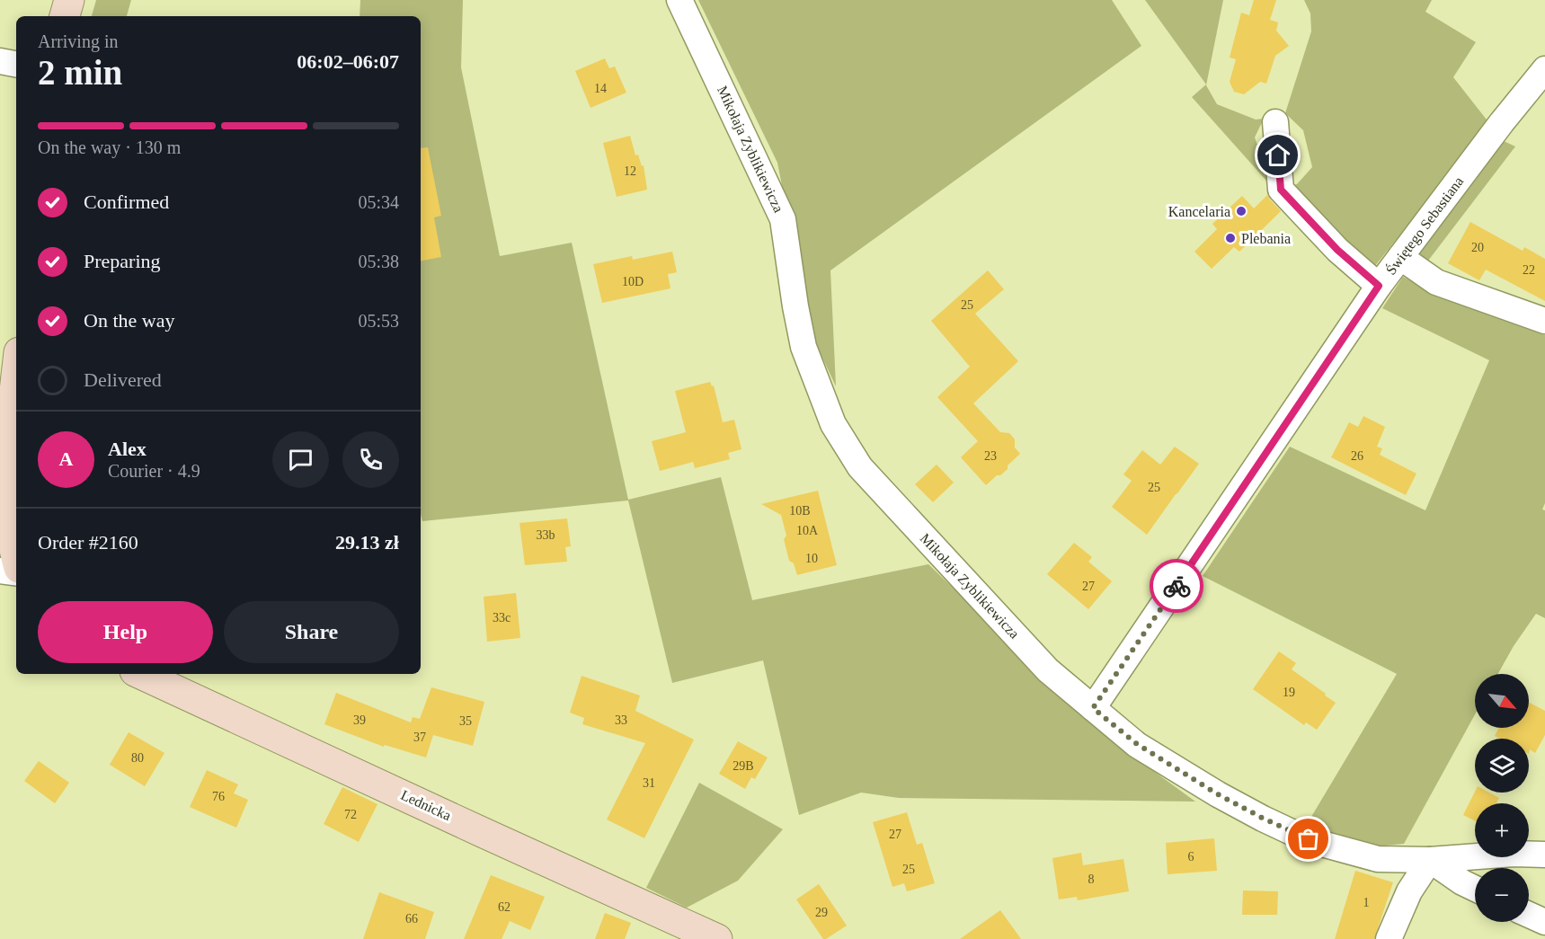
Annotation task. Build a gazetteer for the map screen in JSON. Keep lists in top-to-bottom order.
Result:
{
  "streets": {
    "main road": ["Lednicka"],
    "street": ["Mikołaja Zyblikiewicza", "Świętego Sebastiana"]
  },
  "crossings": [
    ["Mikołaja Zyblikiewicza", "Świętego Sebastiana"]
  ],
  "places": ["Kancelaria", "Plebania"],
  "house_numbers": [
    "14",
    "12",
    "20",
    "22",
    "10D",
    "25",
    "23",
    "26",
    "25",
    "10B",
    "10A",
    "33b",
    "10",
    "27",
    "33c",
    "19",
    "39",
    "33",
    "35",
    "37",
    "80",
    "29B",
    "31",
    "76",
    "72",
    "27",
    "6",
    "25",
    "8",
    "1",
    "62",
    "29",
    "66"
  ],
  "north": "bottom right",
  "page": {
    "heading": ["2 min", "Arriving in", "06:02–06:07"],
    "panel": [
      "Alex",
      "Courier · 4.9",
      "Order #2160",
      "29.13 zł"
    ],
    "bar": "On the way · 130 m",
    "list": [
      ["Confirmed", "05:34"],
      ["Preparing", "05:38"],
      ["On the way", "05:53"],
      "Delivered"
    ],
    "round": "A",
    "buttons": ["Help", "Share"],
    "map_buttons": ["+", "−"]
  }
}
